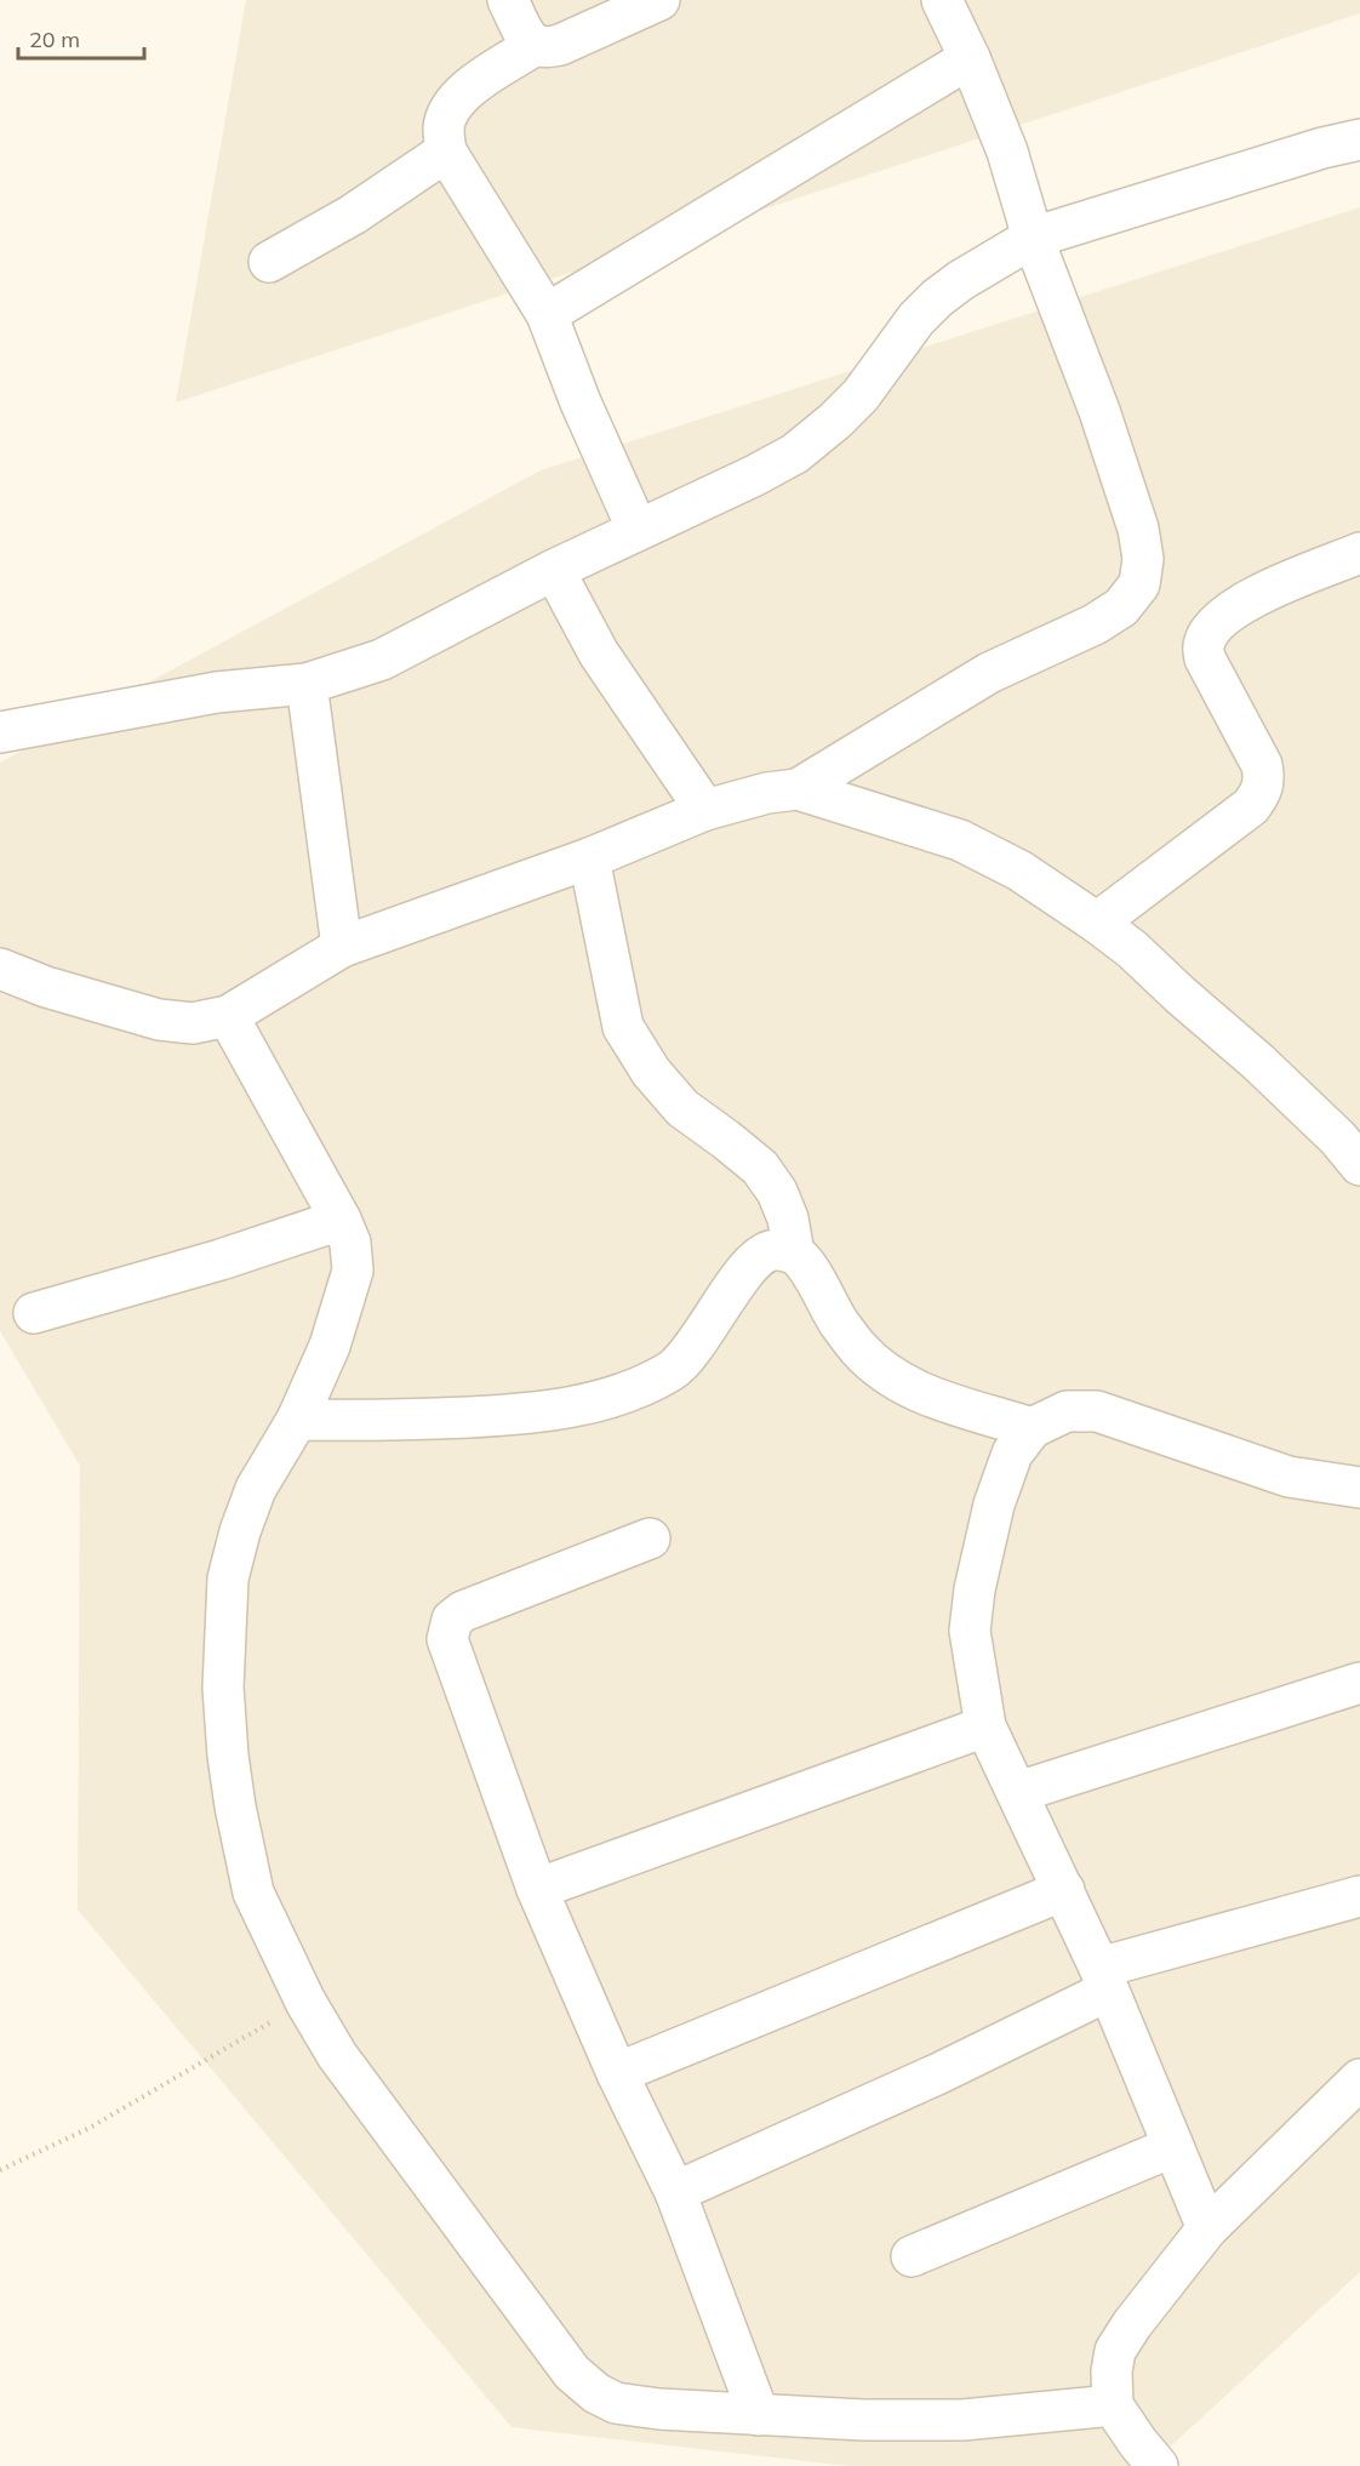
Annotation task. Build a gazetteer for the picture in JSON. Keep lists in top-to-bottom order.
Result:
{
  "scale_bar": "20 m"
}
